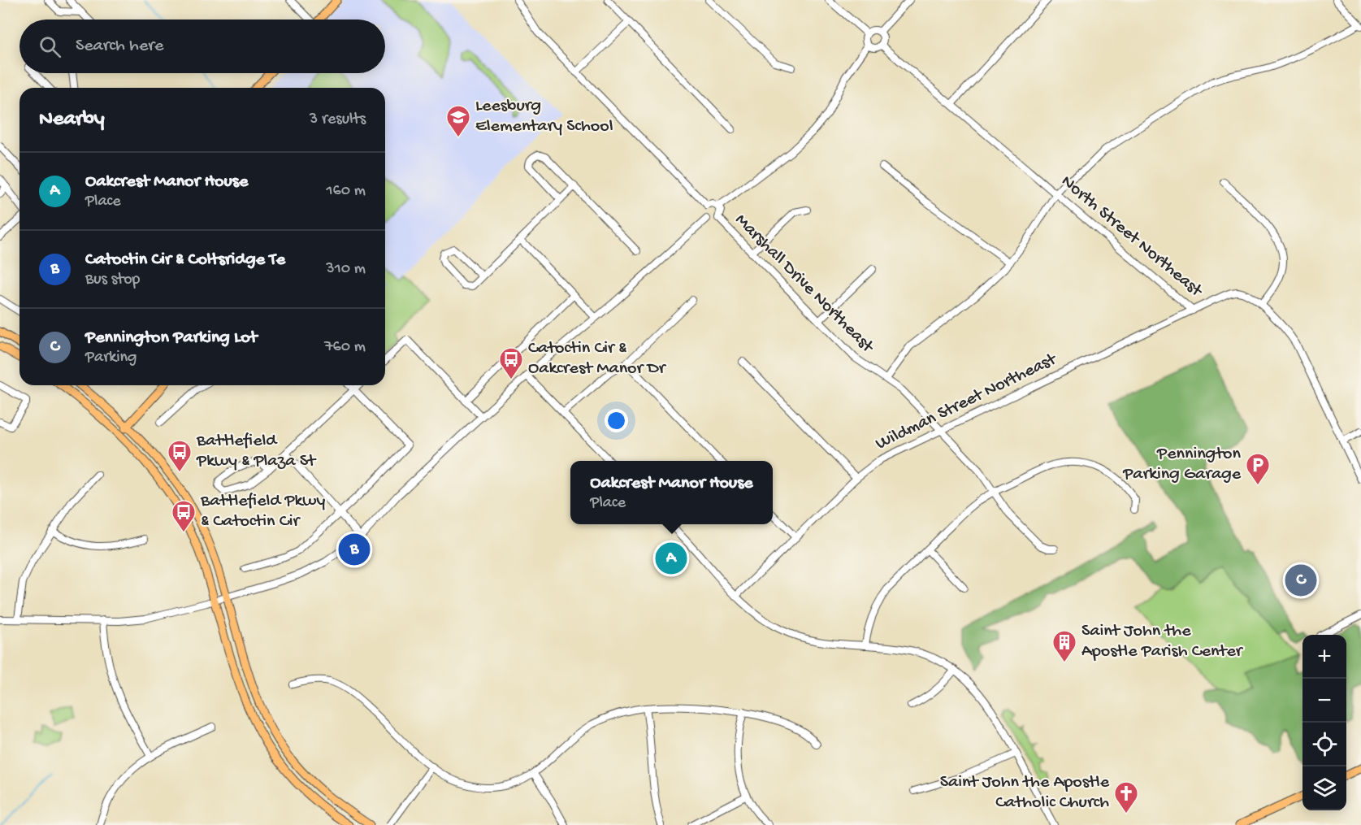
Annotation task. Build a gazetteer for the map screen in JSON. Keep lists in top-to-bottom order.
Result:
{
  "streets": {
    "street": ["North Street Northeast", "Marshall Drive Northeast", "Wildman Street Northeast"]
  },
  "crossings": [
    ["North Street Northeast", "Wildman Street Northeast"],
    ["Marshall Drive Northeast", "Wildman Street Northeast"]
  ],
  "places": {
    "school or university": ["Leesburg Elementary School"],
    "bus stop": ["Catoctin Cir & Oakcrest Manor Dr", "Battlefield Pkwy & Plaza St", "Battlefield Pkwy & Catoctin Cir"],
    "parking": ["Pennington Parking Garage"],
    "building": ["Saint John the Apostle Parish Center"],
    "church": ["Saint John the Apostle Catholic Church"]
  },
  "page": {
    "search": "Search here",
    "heading": ["Nearby", "3 results"],
    "list": [
      {
        "mark": "A",
        "name": "Oakcrest Manor House",
        "note": "Place",
        "value": "160 m"
      },
      {
        "mark": "B",
        "name": "Catoctin Cir & Coltsridge Te",
        "note": "Bus stop",
        "value": "310 m"
      },
      {
        "mark": "C",
        "name": "Pennington Parking Lot",
        "note": "Parking",
        "value": "760 m"
      }
    ],
    "popup": ["Oakcrest Manor House", "Place"],
    "pins": ["B", "A", "C"],
    "map_buttons": ["+", "−"]
  }
}
